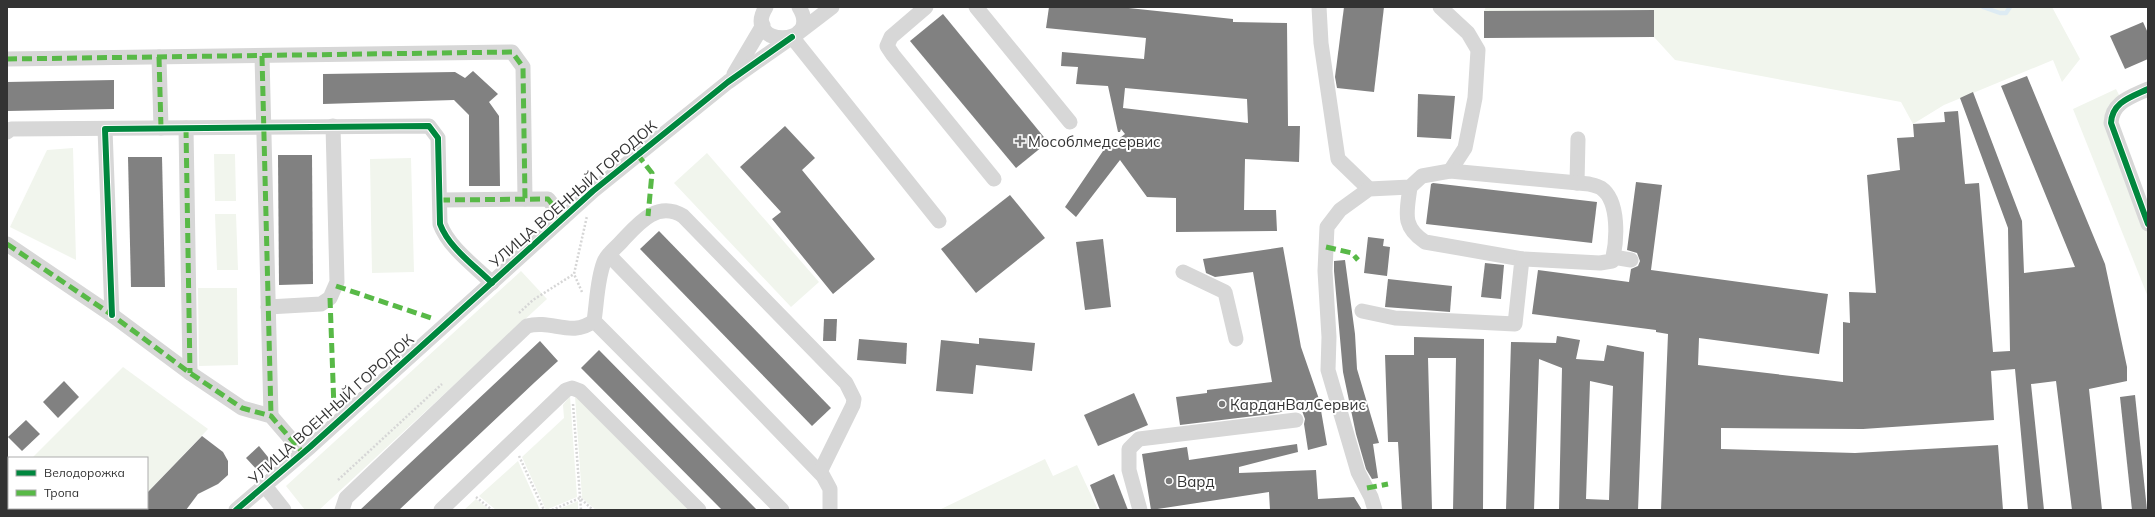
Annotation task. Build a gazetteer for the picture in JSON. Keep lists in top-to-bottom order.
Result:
{
  "streets": {
    "street": ["УЛИЦА ВОЕННЫЙ ГОРОДОК"]
  },
  "places": {
    "health": ["Мособлмедсервис"],
    "other": ["КарданВалСервис", "Вард"]
  },
  "legend": ["Велодорожка", "Тропа"]
}
